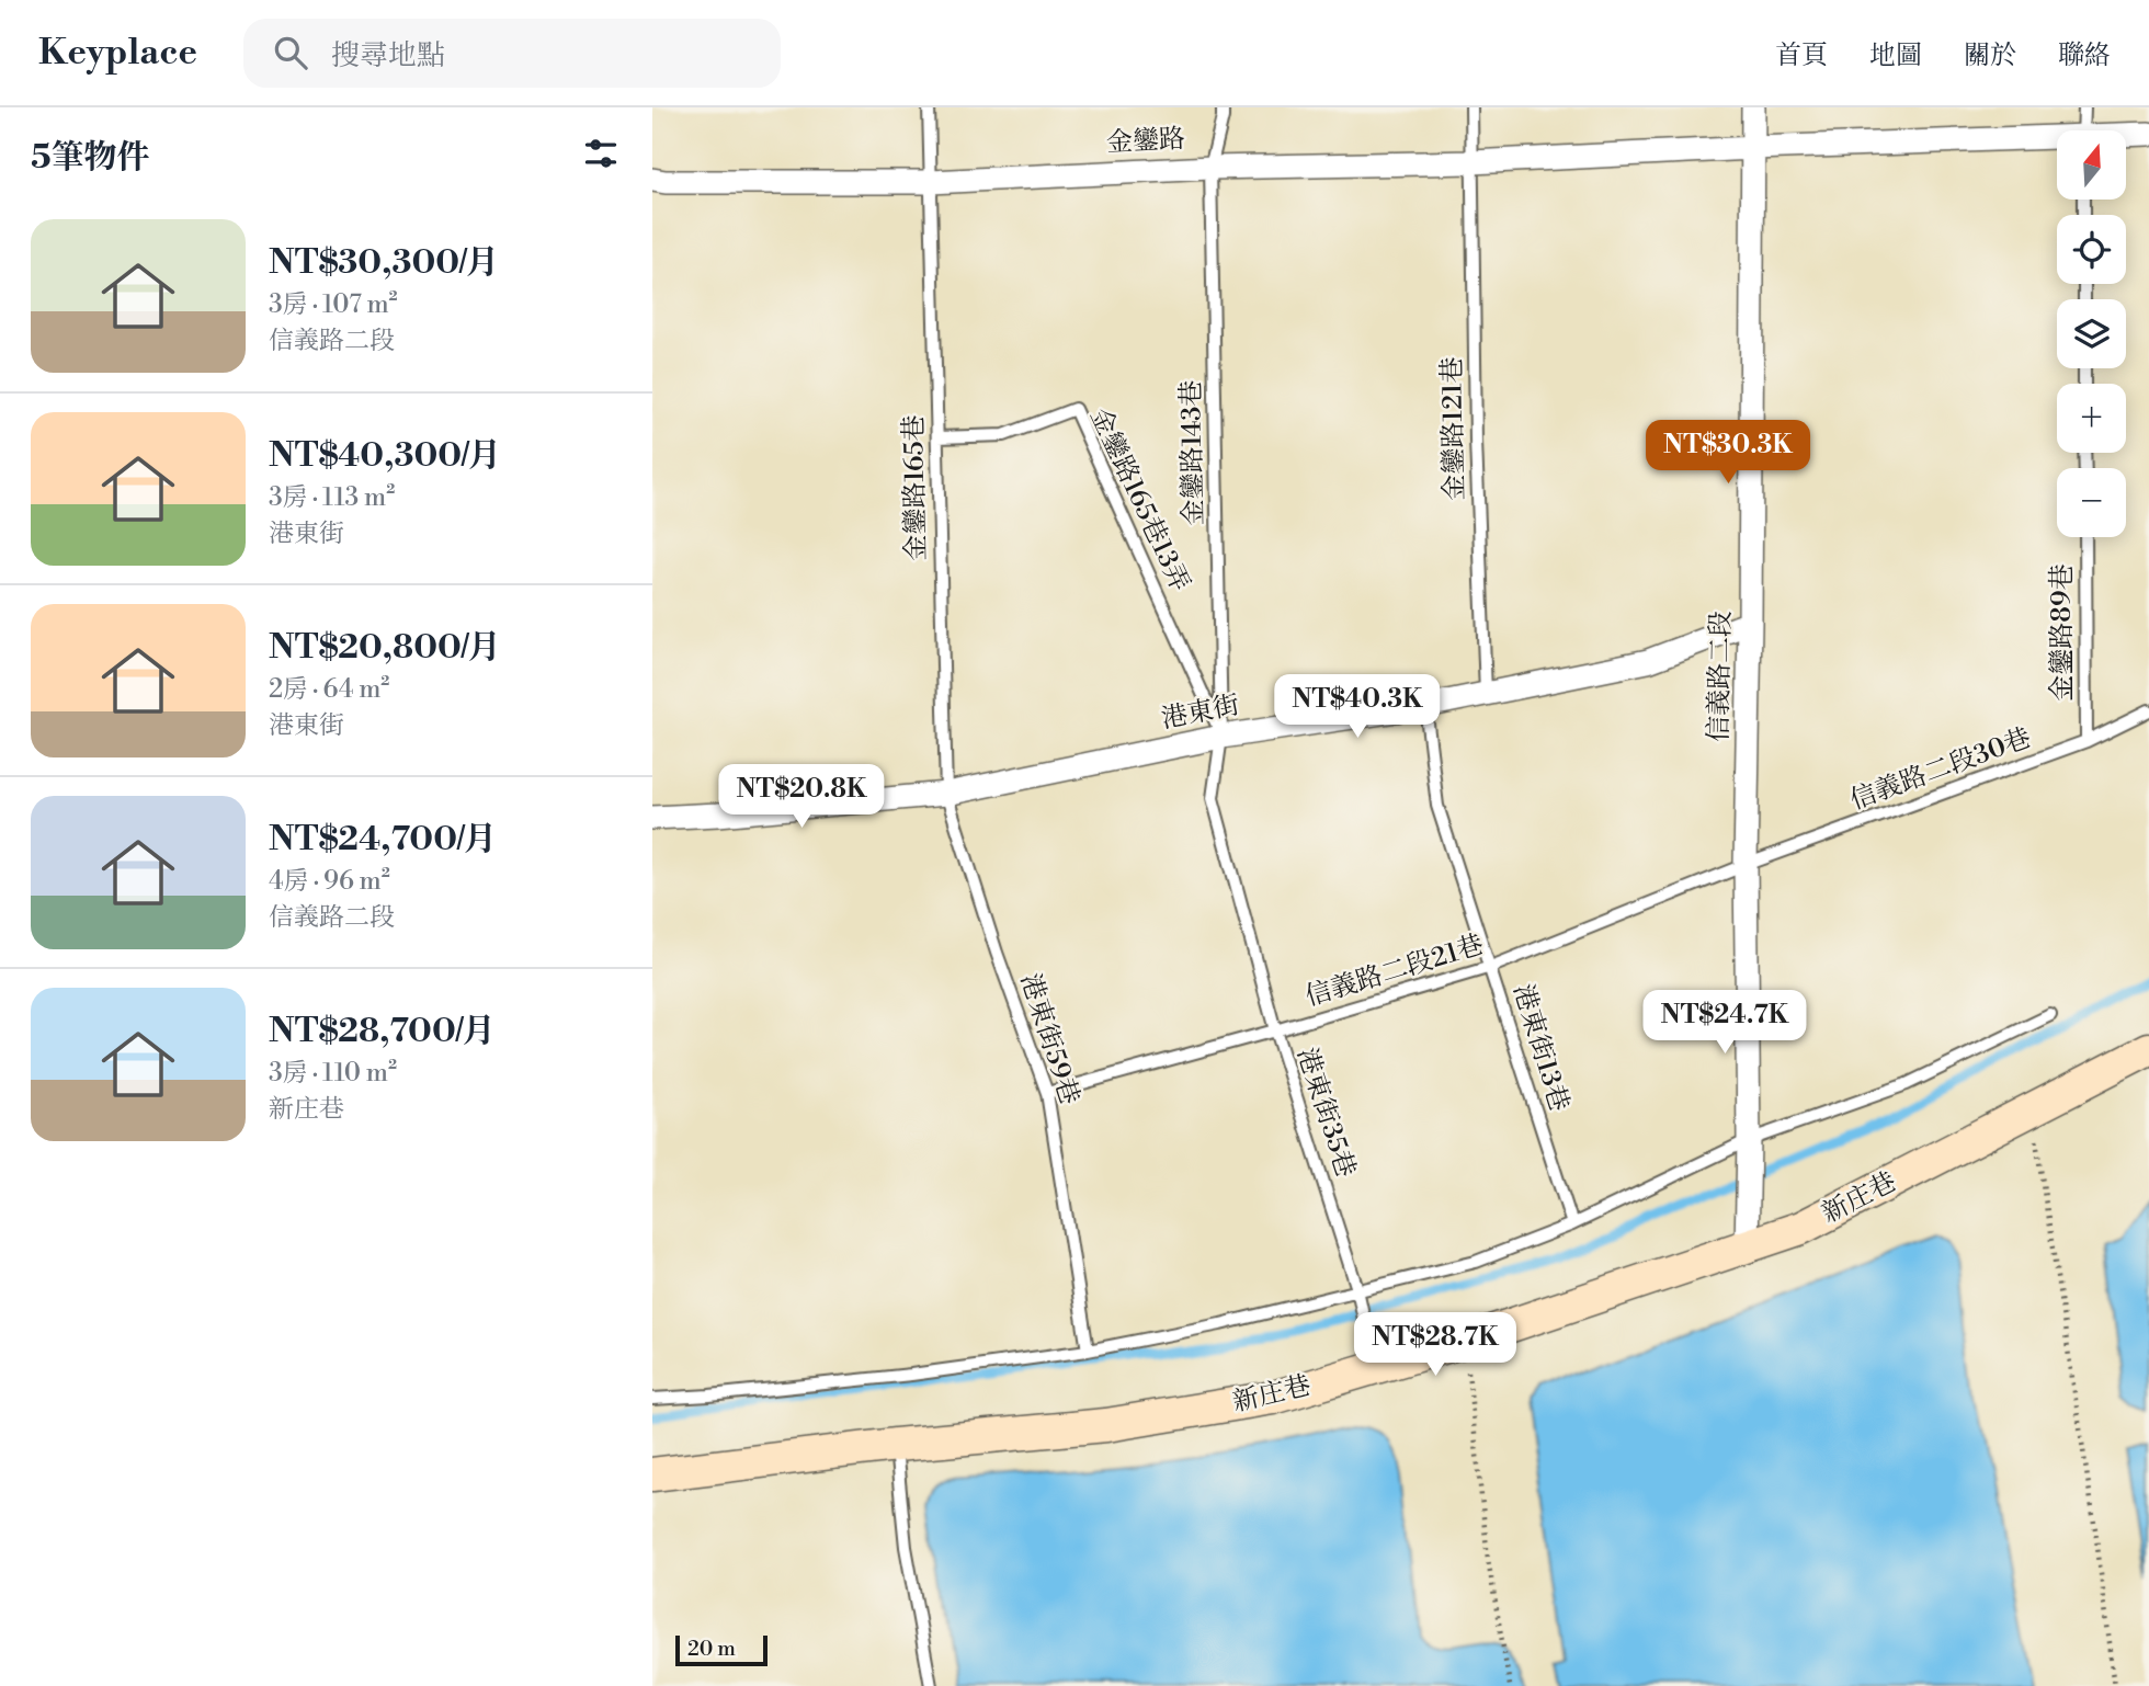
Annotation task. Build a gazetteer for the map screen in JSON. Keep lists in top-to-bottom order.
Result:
{
  "streets": {
    "street": [
      "金鑾路",
      "信義路二段",
      "港東街",
      "新庄巷"
    ],
    "lane": [
      "金鑾路121巷",
      "金鑾路143巷",
      "金鑾路165巷",
      "金鑾路165巷13弄",
      "金鑾路89巷",
      "信義路二段30巷",
      "信義路二段21巷",
      "港東街59巷",
      "港東街13巷",
      "港東街35巷"
    ]
  },
  "crossings": [
    ["金鑾路", "金鑾路121巷"],
    ["金鑾路", "金鑾路143巷"],
    ["金鑾路", "金鑾路165巷"],
    ["金鑾路", "信義路二段"],
    ["金鑾路121巷", "港東街"],
    ["金鑾路143巷", "金鑾路165巷13弄"],
    ["金鑾路143巷", "港東街"],
    ["金鑾路143巷", "港東街35巷"],
    ["金鑾路165巷", "金鑾路165巷13弄"],
    ["金鑾路165巷", "港東街"],
    ["金鑾路165巷", "港東街59巷"],
    ["金鑾路165巷13弄", "港東街"],
    ["金鑾路165巷13弄", "港東街35巷"],
    ["金鑾路89巷", "信義路二段30巷"],
    ["信義路二段", "港東街"],
    ["信義路二段", "信義路二段30巷"],
    ["信義路二段", "信義路二段21巷"],
    ["信義路二段", "新庄巷"],
    ["港東街", "港東街59巷"],
    ["港東街", "港東街13巷"],
    ["港東街", "港東街35巷"],
    ["信義路二段30巷", "信義路二段21巷"],
    ["信義路二段21巷", "港東街59巷"],
    ["信義路二段21巷", "港東街13巷"],
    ["信義路二段21巷", "港東街35巷"],
    ["港東街35巷", "新庄巷"]
  ],
  "scale_bar": "20 m",
  "north": "top",
  "page": {
    "header": "Keyplace",
    "search": "搜尋地點",
    "nav": [
      "首頁",
      "地圖",
      "關於",
      "聯絡"
    ],
    "heading": "5筆物件",
    "map_buttons": ["+", "−"],
    "list": [
      {
        "name": "NT$30,300/月",
        "note": "3房 · 107 m² · 信義路二段"
      },
      {
        "name": "NT$40,300/月",
        "note": "3房 · 113 m² · 港東街"
      },
      {
        "name": "NT$20,800/月",
        "note": "2房 · 64 m² · 港東街"
      },
      {
        "name": "NT$24,700/月",
        "note": "4房 · 96 m² · 信義路二段"
      },
      {
        "name": "NT$28,700/月",
        "note": "3房 · 110 m² · 新庄巷"
      }
    ],
    "price": [
      "NT$30.3K",
      "NT$40.3K",
      "NT$20.8K",
      "NT$24.7K",
      "NT$28.7K"
    ],
    "scale": "20 m"
  }
}
